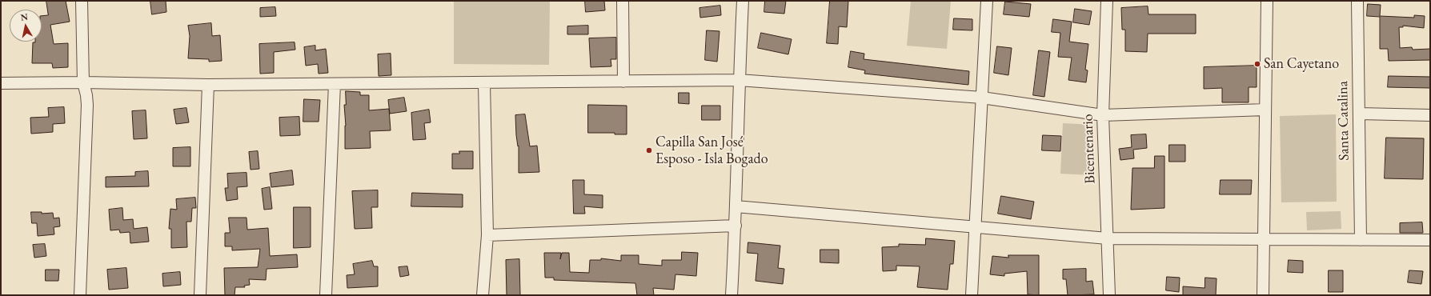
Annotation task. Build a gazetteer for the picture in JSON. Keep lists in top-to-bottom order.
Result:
{
  "streets": {
    "street": ["Santa Catalina", "Bicentenario"]
  },
  "places": ["San Cayetano", "Capilla San José Esposo - Isla Bogado"],
  "north": "top"
}
